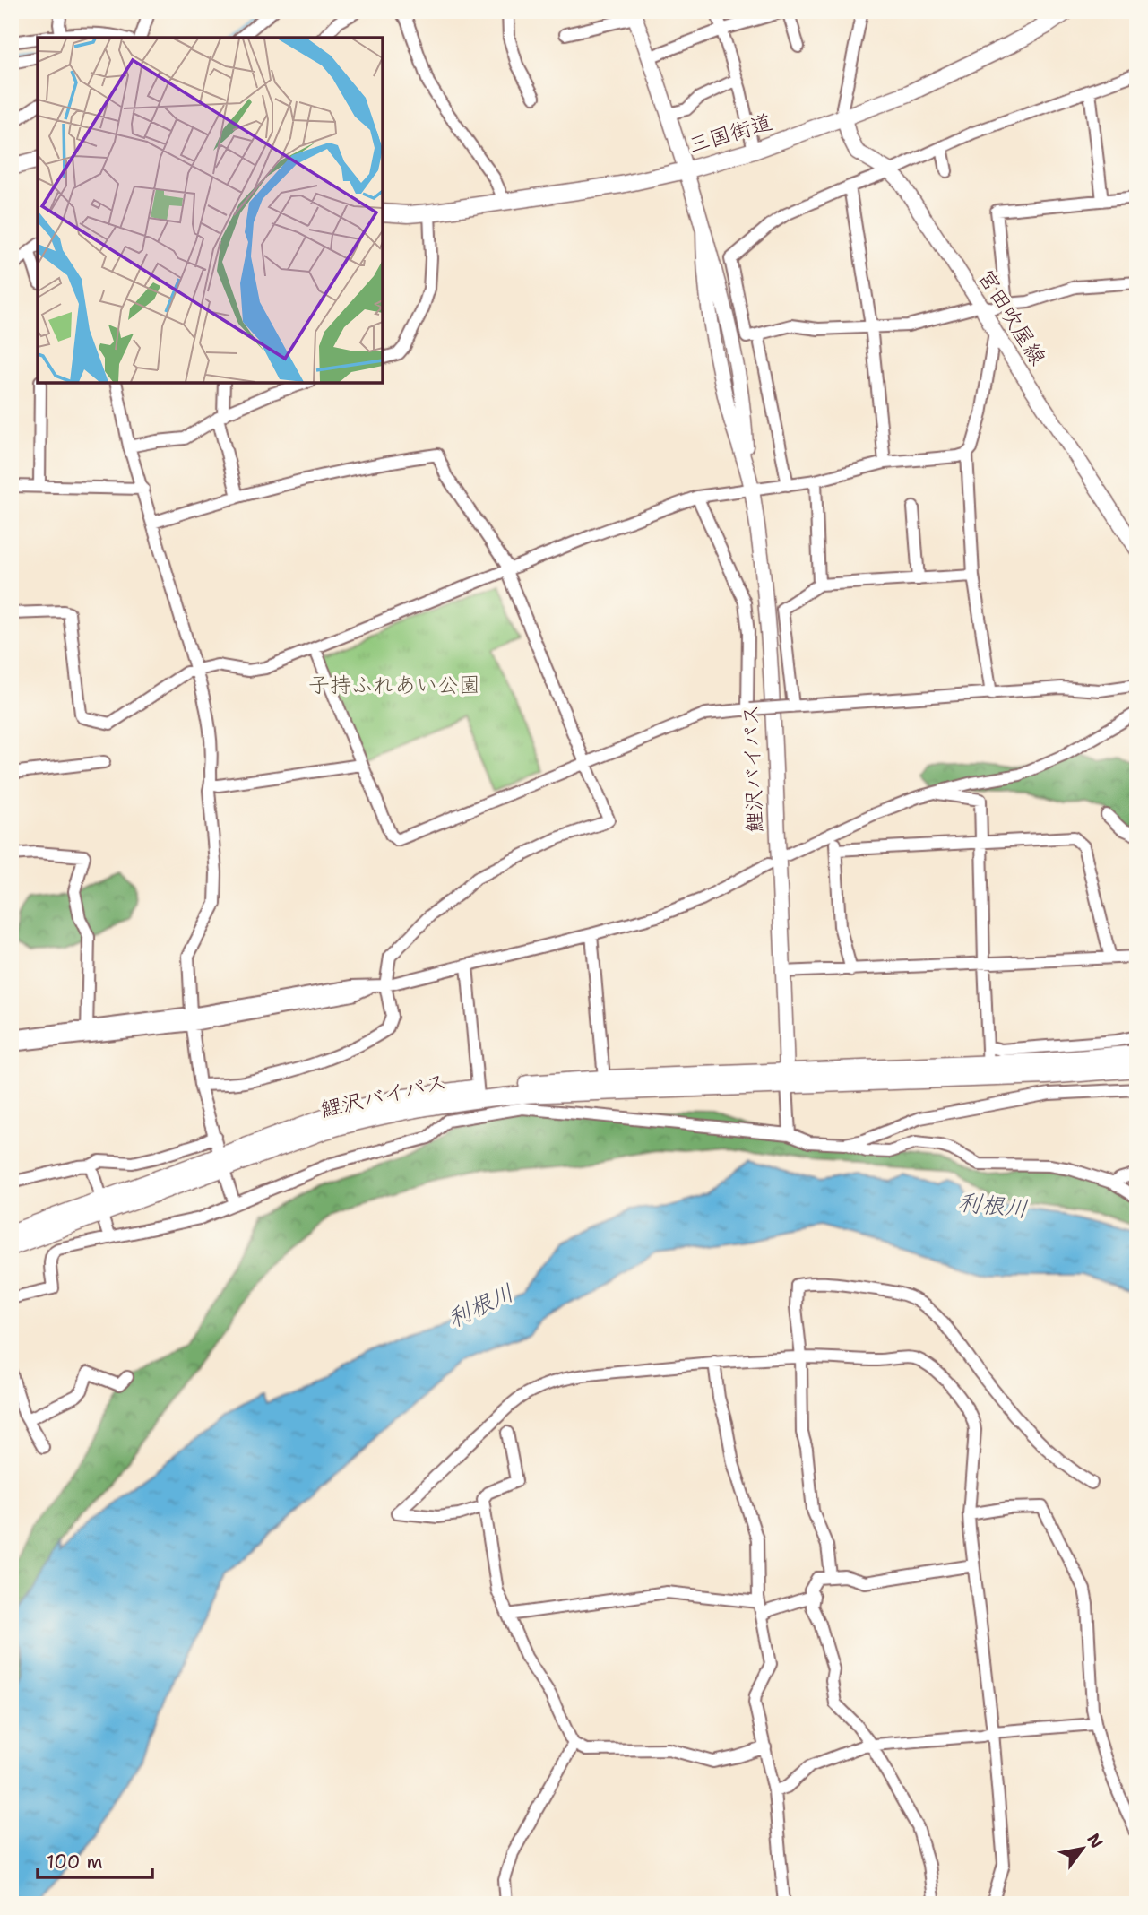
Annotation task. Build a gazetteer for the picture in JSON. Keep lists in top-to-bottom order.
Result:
{
  "streets": {
    "highway": ["三国街道", "鯉沢バイパス"],
    "main road": ["宮田吹屋線"]
  },
  "crossings": [
    ["三国街道", "宮田吹屋線"],
    ["三国街道", "鯉沢バイパス"]
  ],
  "water": ["利根川"],
  "parks": ["子持ふれあい公園"],
  "scale_bar": "100 m",
  "north": "top right"
}
